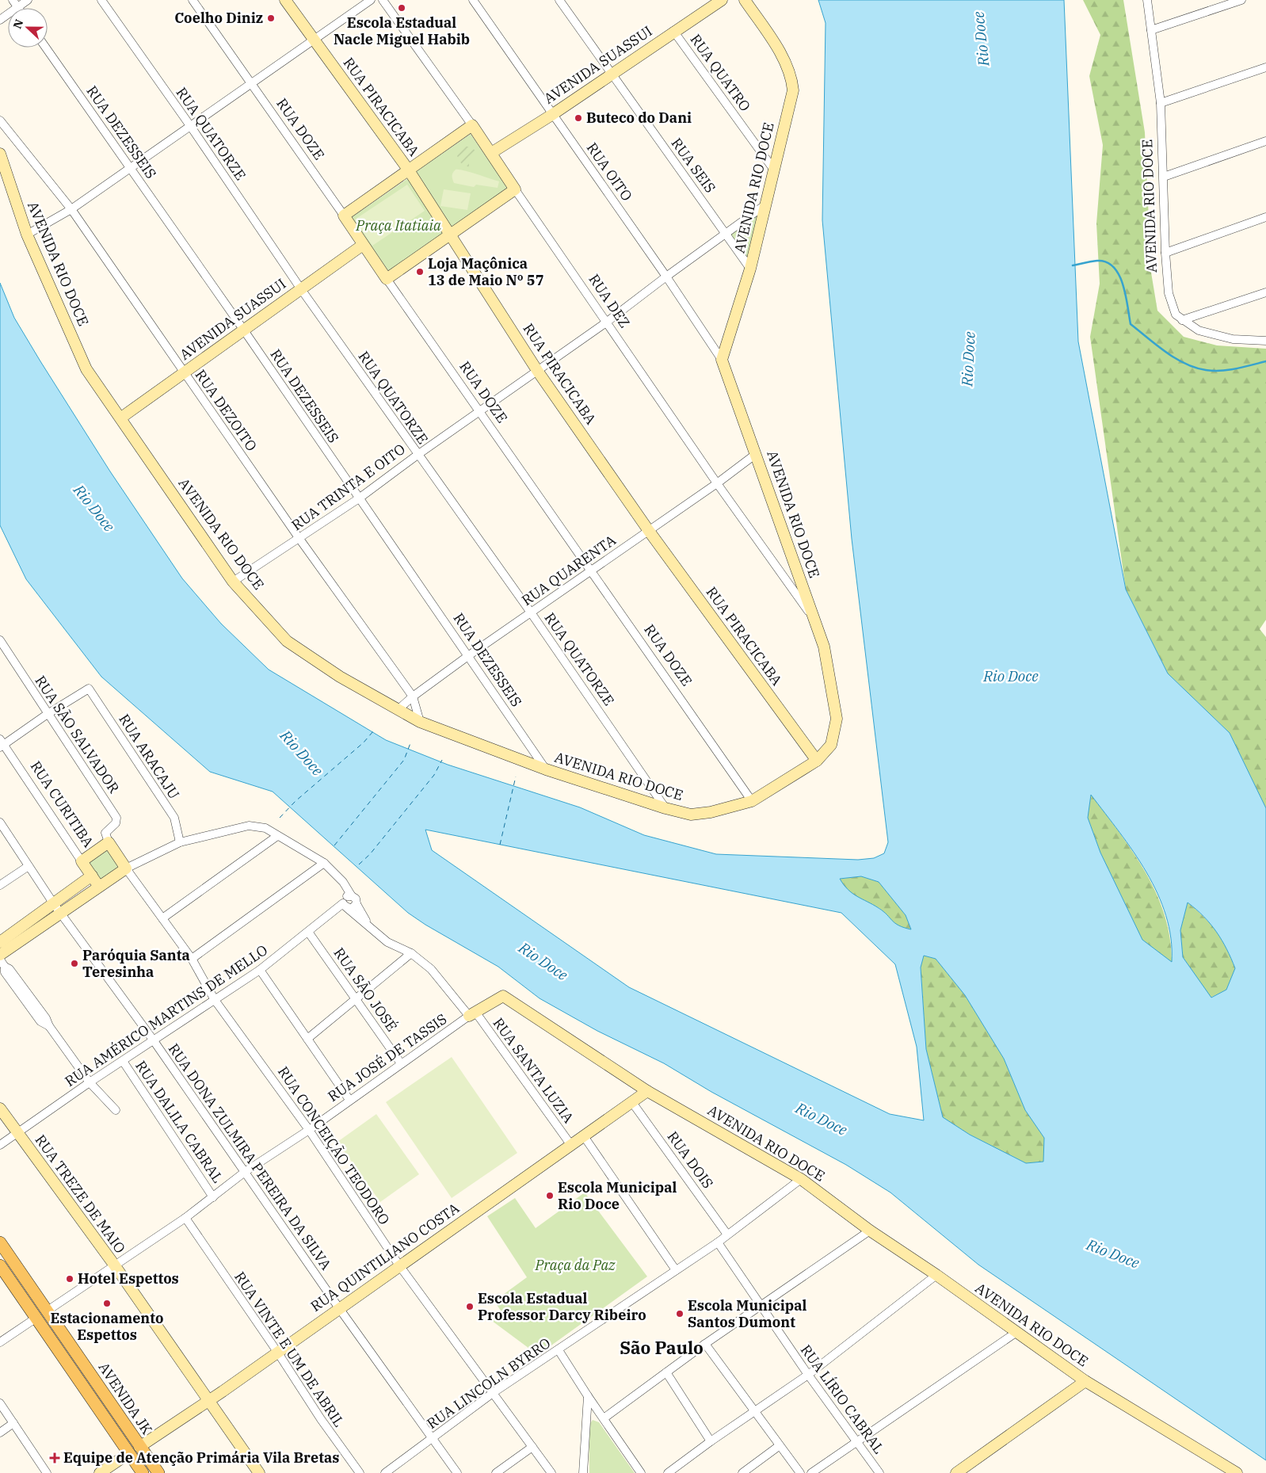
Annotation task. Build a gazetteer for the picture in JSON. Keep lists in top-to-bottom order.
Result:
{
  "streets": {
    "main road": ["AVENIDA JK"],
    "street": [
      "AVENIDA SUASSUI",
      "RUA QUATRO",
      "RUA PIRACICABA",
      "RUA DOZE",
      "RUA DEZESSEIS",
      "RUA QUATORZE",
      "RUA SEIS",
      "RUA OITO",
      "AVENIDA RIO DOCE",
      "RUA DEZ",
      "RUA DEZOITO",
      "RUA TRINTA E OITO",
      "RUA QUARENTA",
      "RUA SÃO SALVADOR",
      "RUA ARACAJU",
      "RUA CURITIBA",
      "RUA SÃO JOSÉ",
      "RUA AMÉRICO MARTINS DE MELLO",
      "RUA JOSÉ DE TASSIS",
      "RUA SANTA LUZIA",
      "RUA DALILA CABRAL",
      "RUA CONCEIÇÃO TEODORO",
      "RUA DONA ZULMIRA PEREIRA DA SILVA",
      "RUA DOIS",
      "RUA TREZE DE MAIO",
      "RUA QUINTILIANO COSTA",
      "RUA VINTE E UM DE ABRIL",
      "RUA LINCOLN BYRRO",
      "RUA LÍRIO CABRAL"
    ]
  },
  "crossings": [
    ["AVENIDA SUASSUI", "RUA QUATRO"],
    ["AVENIDA SUASSUI", "RUA DOZE"],
    ["AVENIDA SUASSUI", "RUA DEZESSEIS"],
    ["AVENIDA SUASSUI", "RUA QUATORZE"],
    ["AVENIDA SUASSUI", "RUA SEIS"],
    ["AVENIDA SUASSUI", "RUA OITO"],
    ["AVENIDA SUASSUI", "AVENIDA RIO DOCE"],
    ["AVENIDA SUASSUI", "RUA DEZ"],
    ["AVENIDA SUASSUI", "RUA DEZOITO"],
    ["RUA QUATRO", "AVENIDA RIO DOCE"],
    ["RUA PIRACICABA", "AVENIDA RIO DOCE"],
    ["RUA PIRACICABA", "RUA TRINTA E OITO"],
    ["RUA PIRACICABA", "RUA QUARENTA"],
    ["RUA DOZE", "AVENIDA RIO DOCE"],
    ["RUA DOZE", "RUA TRINTA E OITO"],
    ["RUA DOZE", "RUA QUARENTA"],
    ["RUA DEZESSEIS", "AVENIDA RIO DOCE"],
    ["RUA DEZESSEIS", "RUA TRINTA E OITO"],
    ["RUA DEZESSEIS", "RUA QUARENTA"],
    ["RUA QUATORZE", "AVENIDA RIO DOCE"],
    ["RUA QUATORZE", "RUA TRINTA E OITO"],
    ["RUA QUATORZE", "RUA QUARENTA"],
    ["RUA SEIS", "AVENIDA RIO DOCE"],
    ["RUA SEIS", "RUA TRINTA E OITO"],
    ["RUA OITO", "AVENIDA RIO DOCE"],
    ["RUA OITO", "RUA TRINTA E OITO"],
    ["AVENIDA RIO DOCE", "RUA DEZ"],
    ["AVENIDA RIO DOCE", "RUA DEZOITO"],
    ["AVENIDA RIO DOCE", "RUA TRINTA E OITO"],
    ["AVENIDA RIO DOCE", "RUA QUARENTA"],
    ["AVENIDA RIO DOCE", "RUA JOSÉ DE TASSIS"],
    ["AVENIDA RIO DOCE", "RUA SANTA LUZIA"],
    ["AVENIDA RIO DOCE", "RUA QUINTILIANO COSTA"],
    ["AVENIDA RIO DOCE", "RUA LINCOLN BYRRO"],
    ["RUA DEZ", "RUA TRINTA E OITO"],
    ["RUA DEZ", "RUA QUARENTA"],
    ["RUA DEZOITO", "RUA TRINTA E OITO"],
    ["RUA DEZOITO", "RUA QUARENTA"],
    ["RUA SÃO SALVADOR", "RUA ARACAJU"],
    ["RUA SÃO JOSÉ", "RUA AMÉRICO MARTINS DE MELLO"],
    ["RUA SÃO JOSÉ", "RUA JOSÉ DE TASSIS"],
    ["RUA AMÉRICO MARTINS DE MELLO", "RUA DALILA CABRAL"],
    ["RUA AMÉRICO MARTINS DE MELLO", "RUA CONCEIÇÃO TEODORO"],
    ["RUA AMÉRICO MARTINS DE MELLO", "RUA DONA ZULMIRA PEREIRA DA SILVA"],
    ["RUA AMÉRICO MARTINS DE MELLO", "RUA TREZE DE MAIO"],
    ["RUA JOSÉ DE TASSIS", "RUA SANTA LUZIA"],
    ["RUA JOSÉ DE TASSIS", "RUA DALILA CABRAL"],
    ["RUA JOSÉ DE TASSIS", "RUA CONCEIÇÃO TEODORO"],
    ["RUA JOSÉ DE TASSIS", "RUA DONA ZULMIRA PEREIRA DA SILVA"],
    ["RUA JOSÉ DE TASSIS", "RUA TREZE DE MAIO"],
    ["RUA JOSÉ DE TASSIS", "RUA VINTE E UM DE ABRIL"],
    ["RUA JOSÉ DE TASSIS", "AVENIDA JK"],
    ["RUA SANTA LUZIA", "RUA QUINTILIANO COSTA"],
    ["RUA CONCEIÇÃO TEODORO", "RUA QUINTILIANO COSTA"],
    ["RUA CONCEIÇÃO TEODORO", "RUA LINCOLN BYRRO"],
    ["RUA DONA ZULMIRA PEREIRA DA SILVA", "RUA QUINTILIANO COSTA"],
    ["RUA DONA ZULMIRA PEREIRA DA SILVA", "RUA LINCOLN BYRRO"],
    ["RUA DOIS", "RUA QUINTILIANO COSTA"],
    ["RUA DOIS", "RUA LINCOLN BYRRO"],
    ["RUA TREZE DE MAIO", "RUA QUINTILIANO COSTA"],
    ["RUA QUINTILIANO COSTA", "RUA VINTE E UM DE ABRIL"],
    ["RUA QUINTILIANO COSTA", "AVENIDA JK"],
    ["RUA LINCOLN BYRRO", "RUA LÍRIO CABRAL"]
  ],
  "districts": ["São Paulo"],
  "water": ["Rio Doce"],
  "parks": ["Praça Itatiaia", "Praça da Paz"],
  "places": {
    "other": [
      "Escola Estadual Nacle Miguel Habib",
      "Coelho Diniz",
      "Buteco do Dani",
      "Loja Maçônica 13 de Maio Nº 57",
      "Paróquia Santa Teresinha",
      "Escola Municipal Rio Doce",
      "Hotel Espettos",
      "Estacionamento Espettos",
      "Escola Estadual Professor Darcy Ribeiro",
      "Escola Municipal Santos Dumont"
    ],
    "health": ["Equipe de Atenção Primária Vila Bretas"]
  },
  "north": "left"
}
